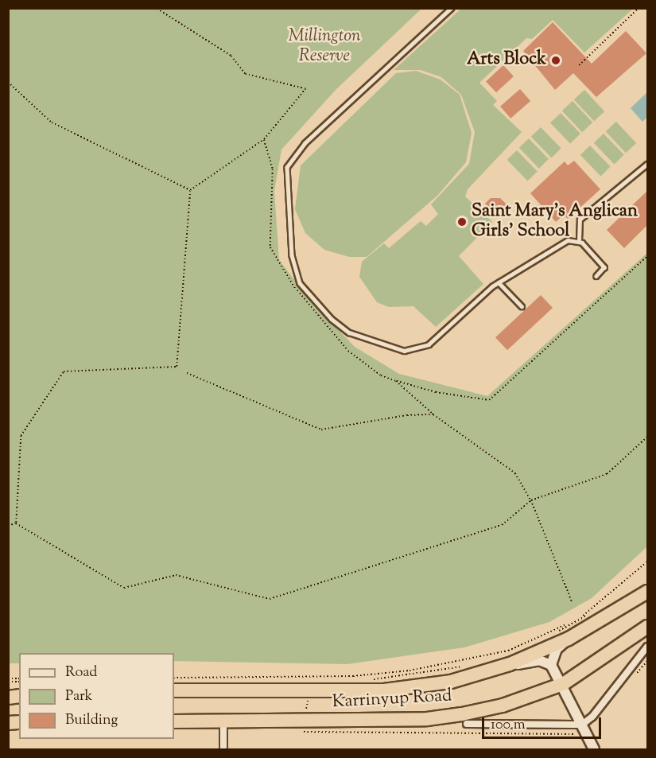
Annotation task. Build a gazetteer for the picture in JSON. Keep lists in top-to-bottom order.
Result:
{
  "streets": {
    "highway": ["Karrinyup Road"]
  },
  "parks": ["Millington Reserve"],
  "places": ["Arts Block", "Saint Mary's Anglican Girls' School"],
  "legend": ["Road", "Park", "Building"],
  "scale_bar": "100 m"
}
